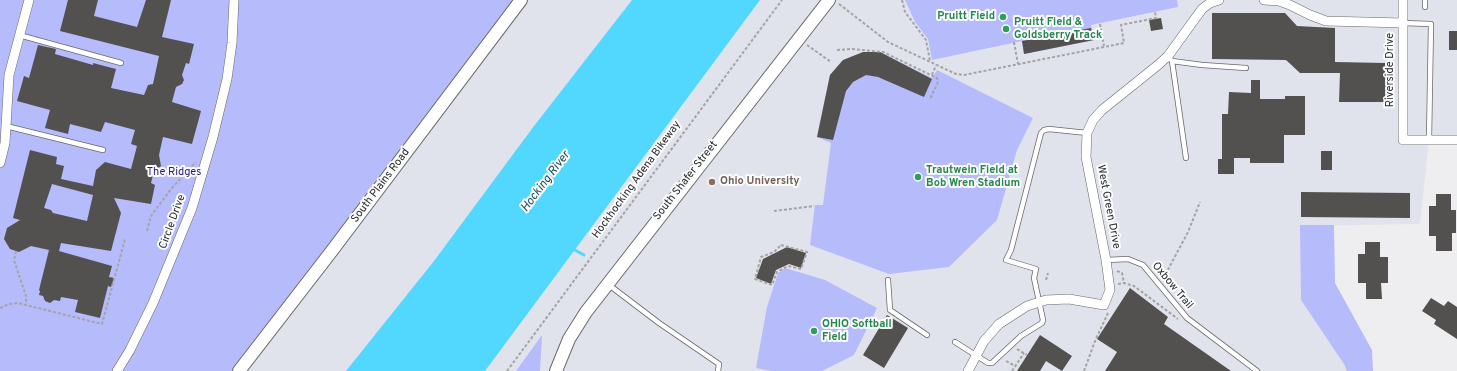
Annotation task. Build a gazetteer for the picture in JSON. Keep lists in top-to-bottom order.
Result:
{
  "streets": {
    "main road": ["South Shafer Street", "South Plains Road"],
    "street": ["Riverside Drive", "West Green Drive", "Circle Drive"],
    "lane": ["Oxbow Trail"],
    "path": ["Hockhocking Adena Bikeway"]
  },
  "crossings": [
    ["West Green Drive", "Oxbow Trail"]
  ],
  "water": ["Hocking River"],
  "parks": ["The Ridges"],
  "places": [
    "Pruitt Field",
    "Pruitt Field & Goldsberry Track",
    "Trautwein Field at Bob Wren Stadium",
    "Ohio University",
    "OHIO Softball Field"
  ]
}
